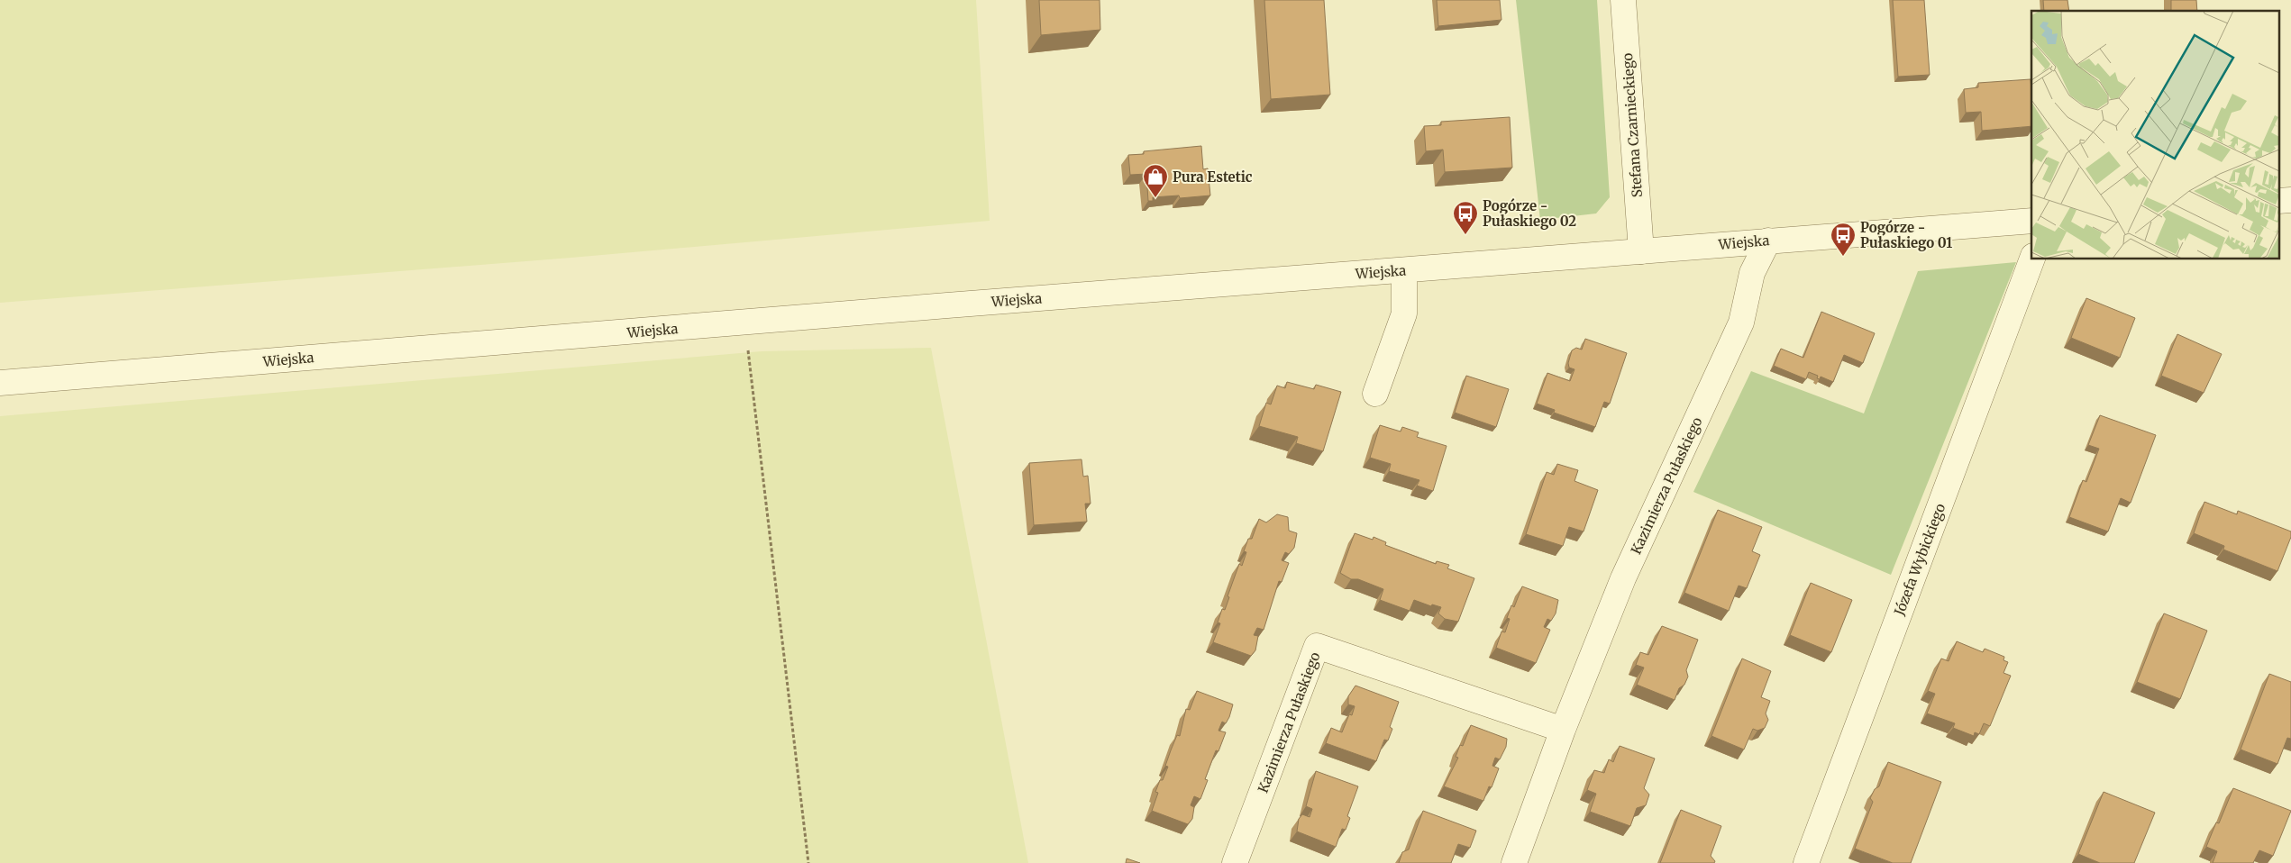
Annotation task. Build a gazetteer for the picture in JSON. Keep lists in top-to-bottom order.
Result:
{
  "streets": {
    "street": [
      "Stefana Czarnieckiego",
      "Wiejska",
      "Kazimierza Pułaskiego",
      "Józefa Wybickiego"
    ]
  },
  "crossings": [
    ["Stefana Czarnieckiego", "Wiejska"],
    ["Wiejska", "Kazimierza Pułaskiego"]
  ],
  "places": {
    "shop": ["Pura Estetic"],
    "bus stop": ["Pogórze - Pułaskiego 02", "Pogórze - Pułaskiego 01"]
  }
}
